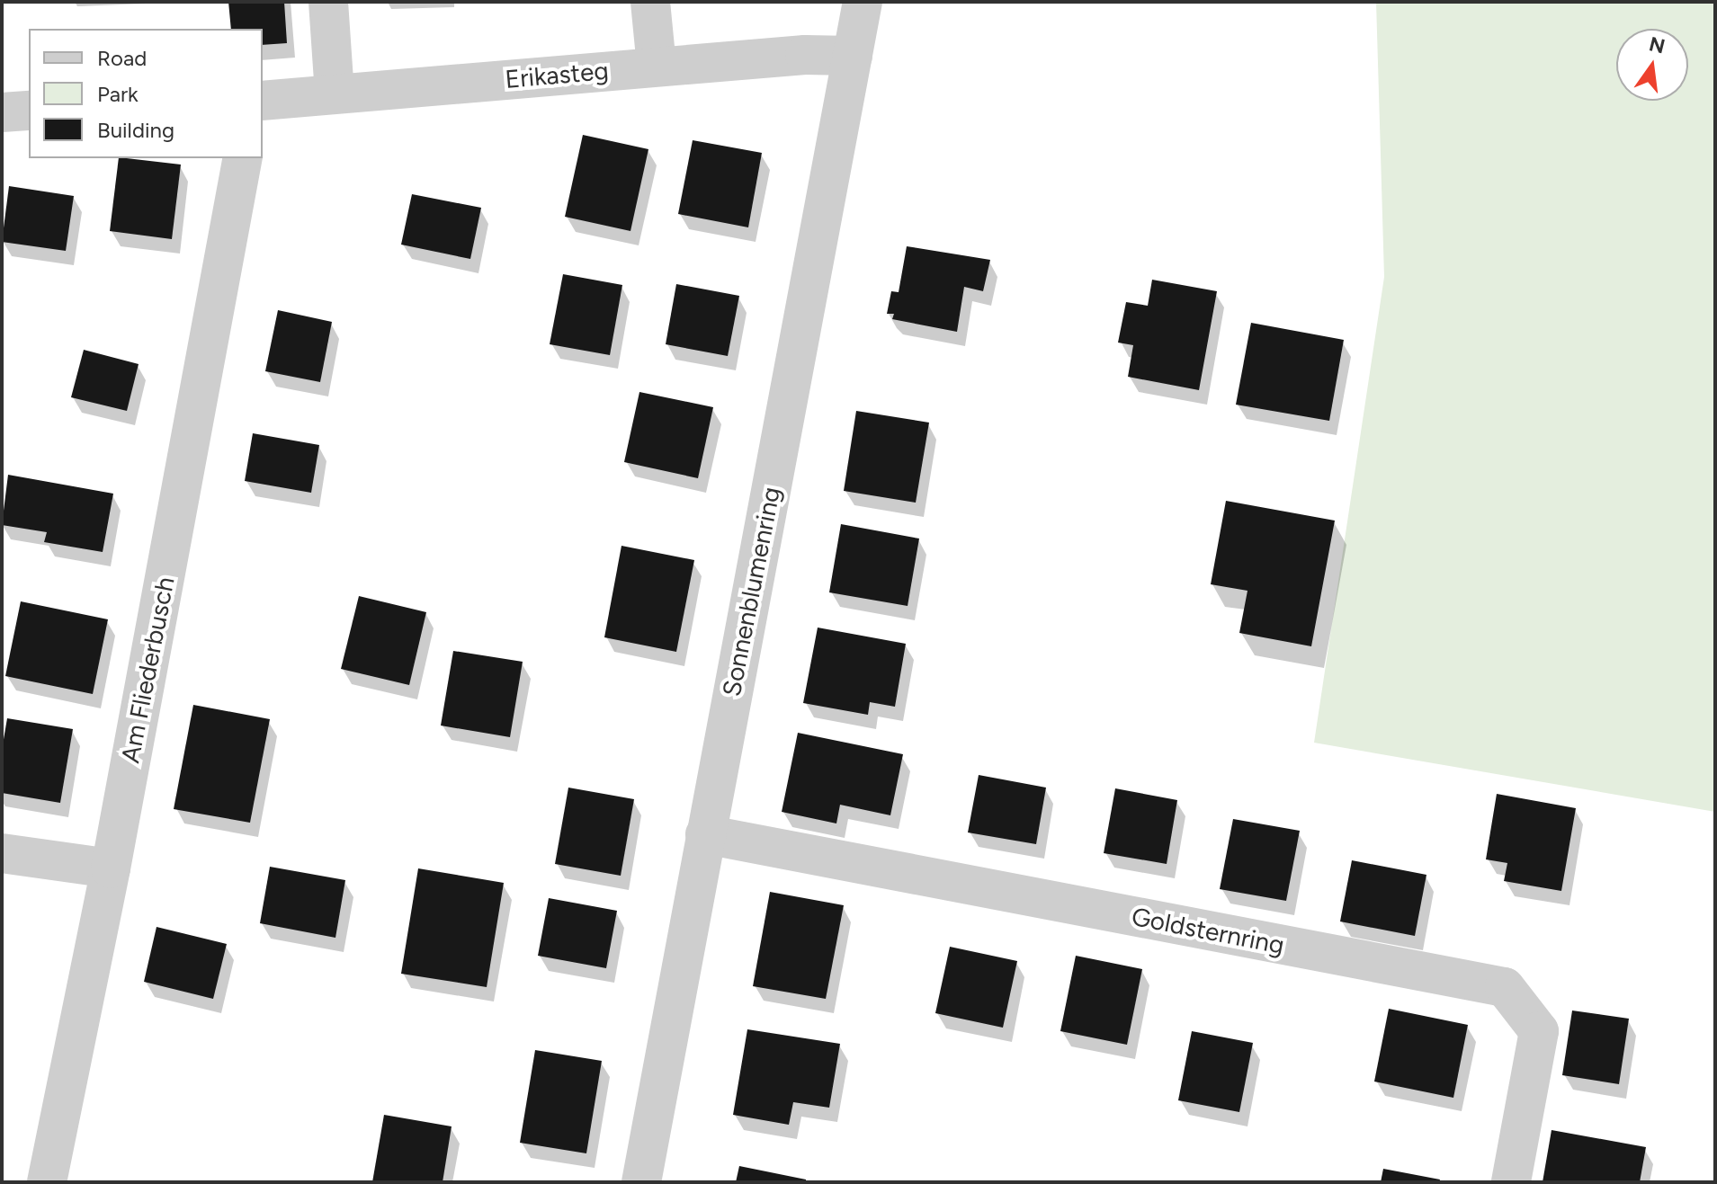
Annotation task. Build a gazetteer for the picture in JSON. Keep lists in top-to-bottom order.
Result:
{
  "streets": {
    "street": [
      "Erikasteg",
      "Sonnenblumenring",
      "Am Fliederbusch",
      "Goldsternring"
    ]
  },
  "crossings": [
    ["Erikasteg", "Sonnenblumenring"],
    ["Sonnenblumenring", "Goldsternring"]
  ],
  "legend": ["Road", "Park", "Building"],
  "north": "top"
}
